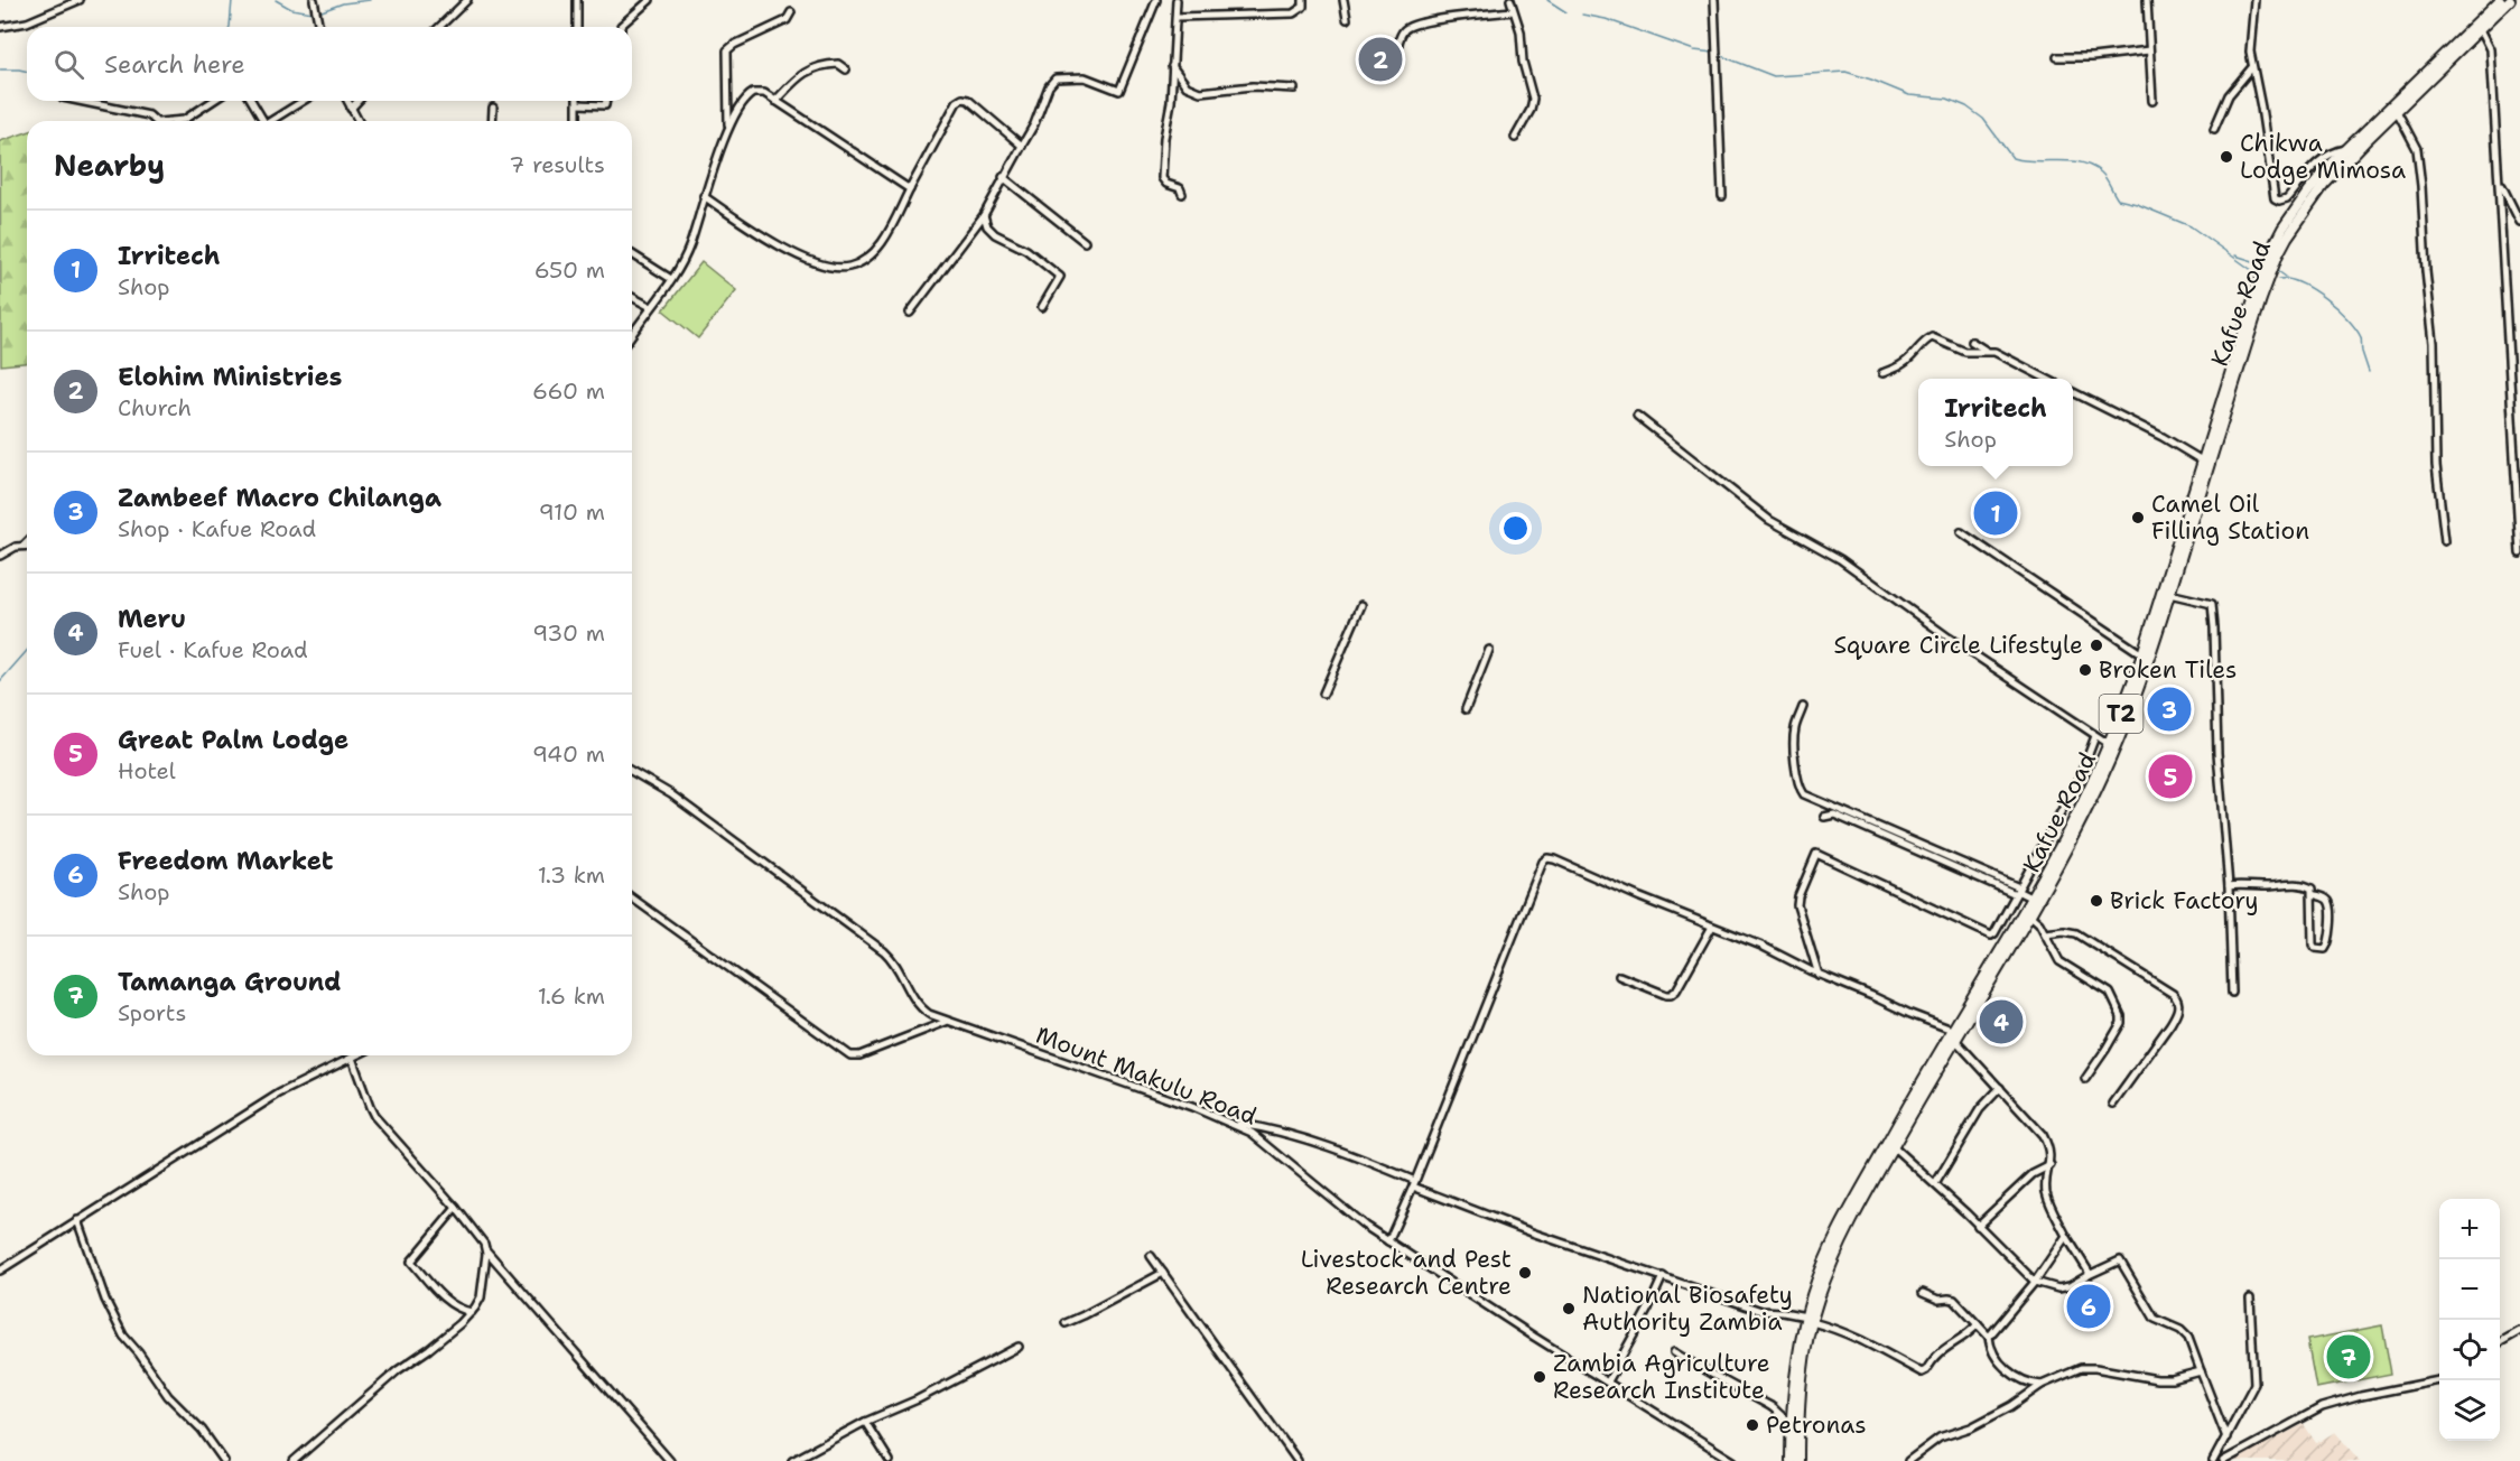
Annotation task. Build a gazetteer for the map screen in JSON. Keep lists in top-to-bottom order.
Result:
{
  "streets": {
    "highway": ["Kafue Road", "T2"],
    "street": ["Mount Makulu Road"]
  },
  "places": [
    "Chikwa Lodge Mimosa",
    "Camel Oil Filling Station",
    "Square Circle Lifestyle",
    "Broken Tiles",
    "Brick Factory",
    "Livestock and Pest Research Centre",
    "National Biosafety Authority Zambia",
    "Zambia Agriculture Research Institute",
    "Petronas"
  ],
  "page": {
    "search": "Search here",
    "pins": [
      "2",
      "1",
      "3",
      "5",
      "4",
      "6",
      "7"
    ],
    "heading": ["Nearby", "7 results"],
    "list": [
      {
        "mark": "1",
        "name": "Irritech",
        "note": "Shop",
        "value": "650 m"
      },
      {
        "mark": "2",
        "name": "Elohim Ministries",
        "note": "Church",
        "value": "660 m"
      },
      {
        "mark": "3",
        "name": "Zambeef Macro Chilanga",
        "note": "Shop · Kafue Road",
        "value": "910 m"
      },
      {
        "mark": "4",
        "name": "Meru",
        "note": "Fuel · Kafue Road",
        "value": "930 m"
      },
      {
        "mark": "5",
        "name": "Great Palm Lodge",
        "note": "Hotel",
        "value": "940 m"
      },
      {
        "mark": "6",
        "name": "Freedom Market",
        "note": "Shop",
        "value": "1.3 km"
      },
      {
        "mark": "7",
        "name": "Tamanga Ground",
        "note": "Sports",
        "value": "1.6 km"
      }
    ],
    "popup": ["Irritech", "Shop"],
    "map_buttons": ["+", "−"]
  }
}
